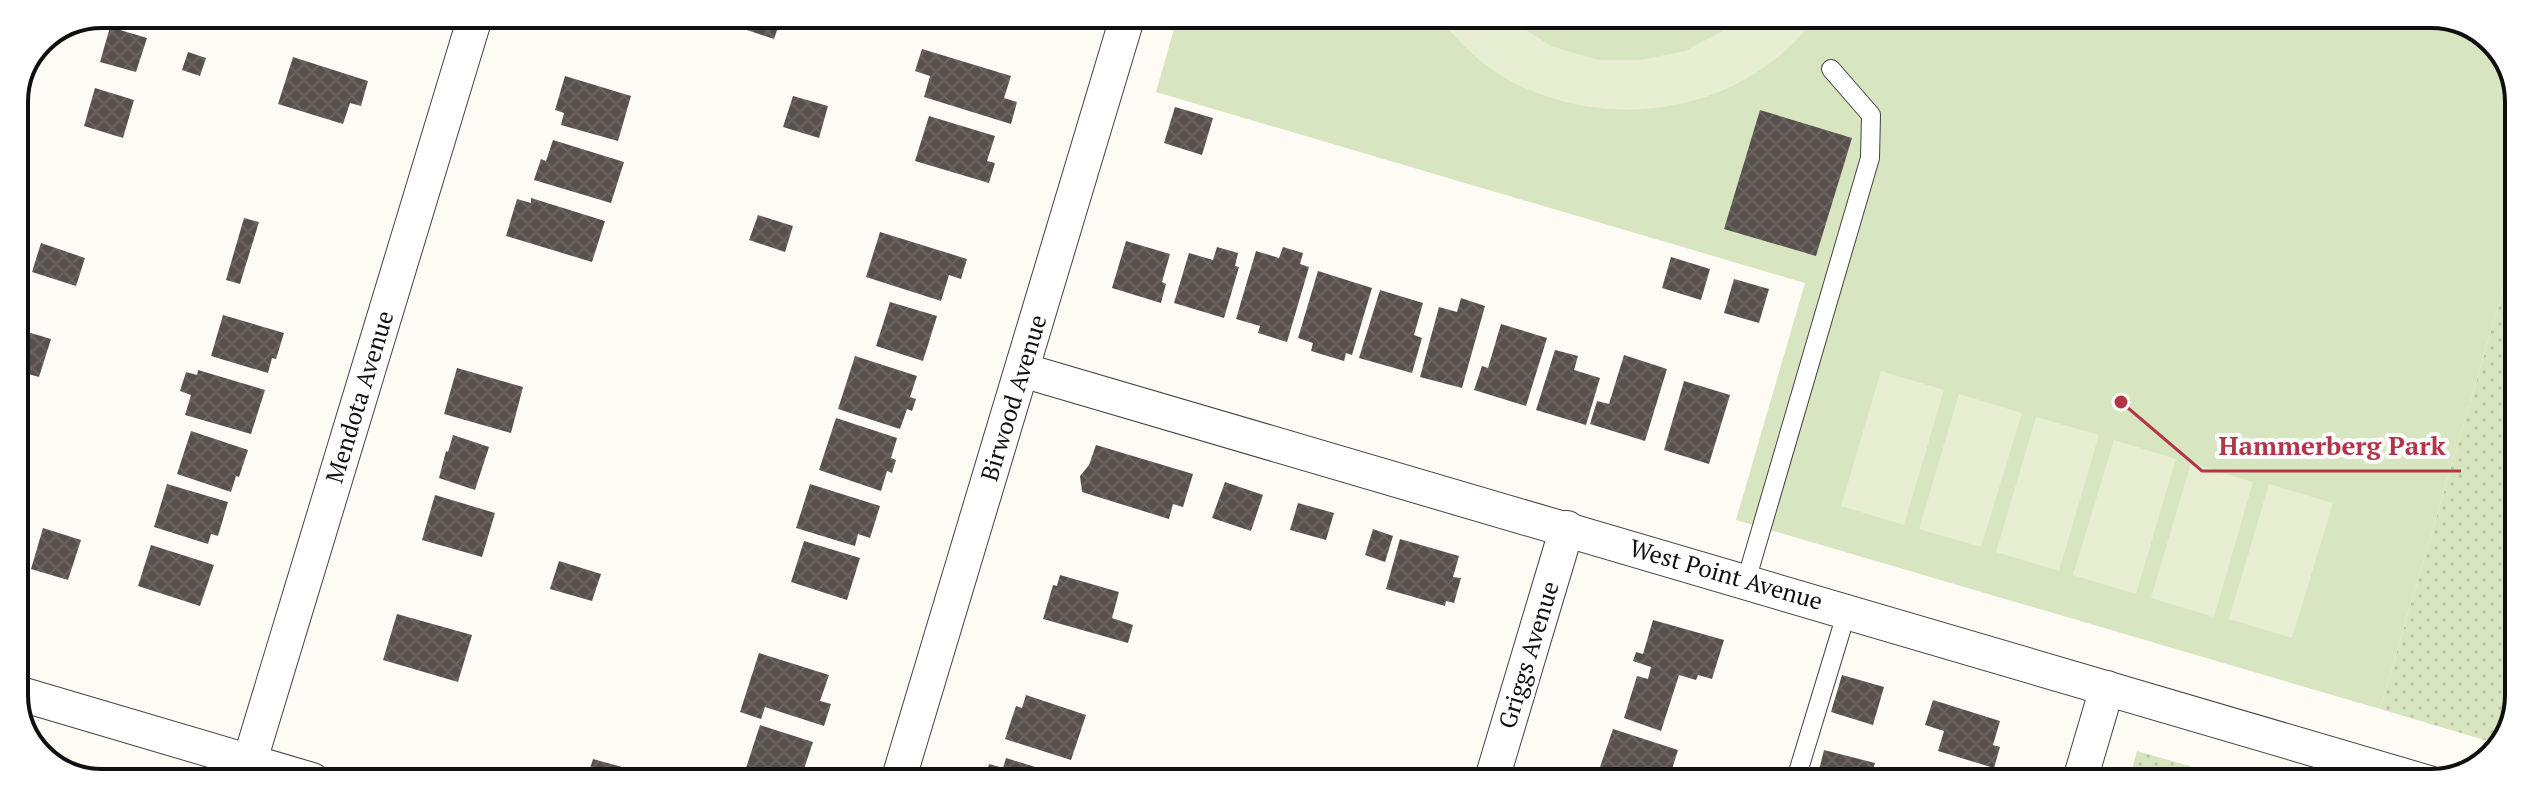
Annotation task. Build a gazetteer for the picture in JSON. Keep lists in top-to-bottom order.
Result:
{
  "streets": {
    "street": [
      "Mendota Avenue",
      "Birwood Avenue",
      "West Point Avenue",
      "Griggs Avenue"
    ]
  },
  "crossings": [
    ["Birwood Avenue", "West Point Avenue"],
    ["West Point Avenue", "Griggs Avenue"]
  ],
  "places": ["Hammerberg Park"]
}
